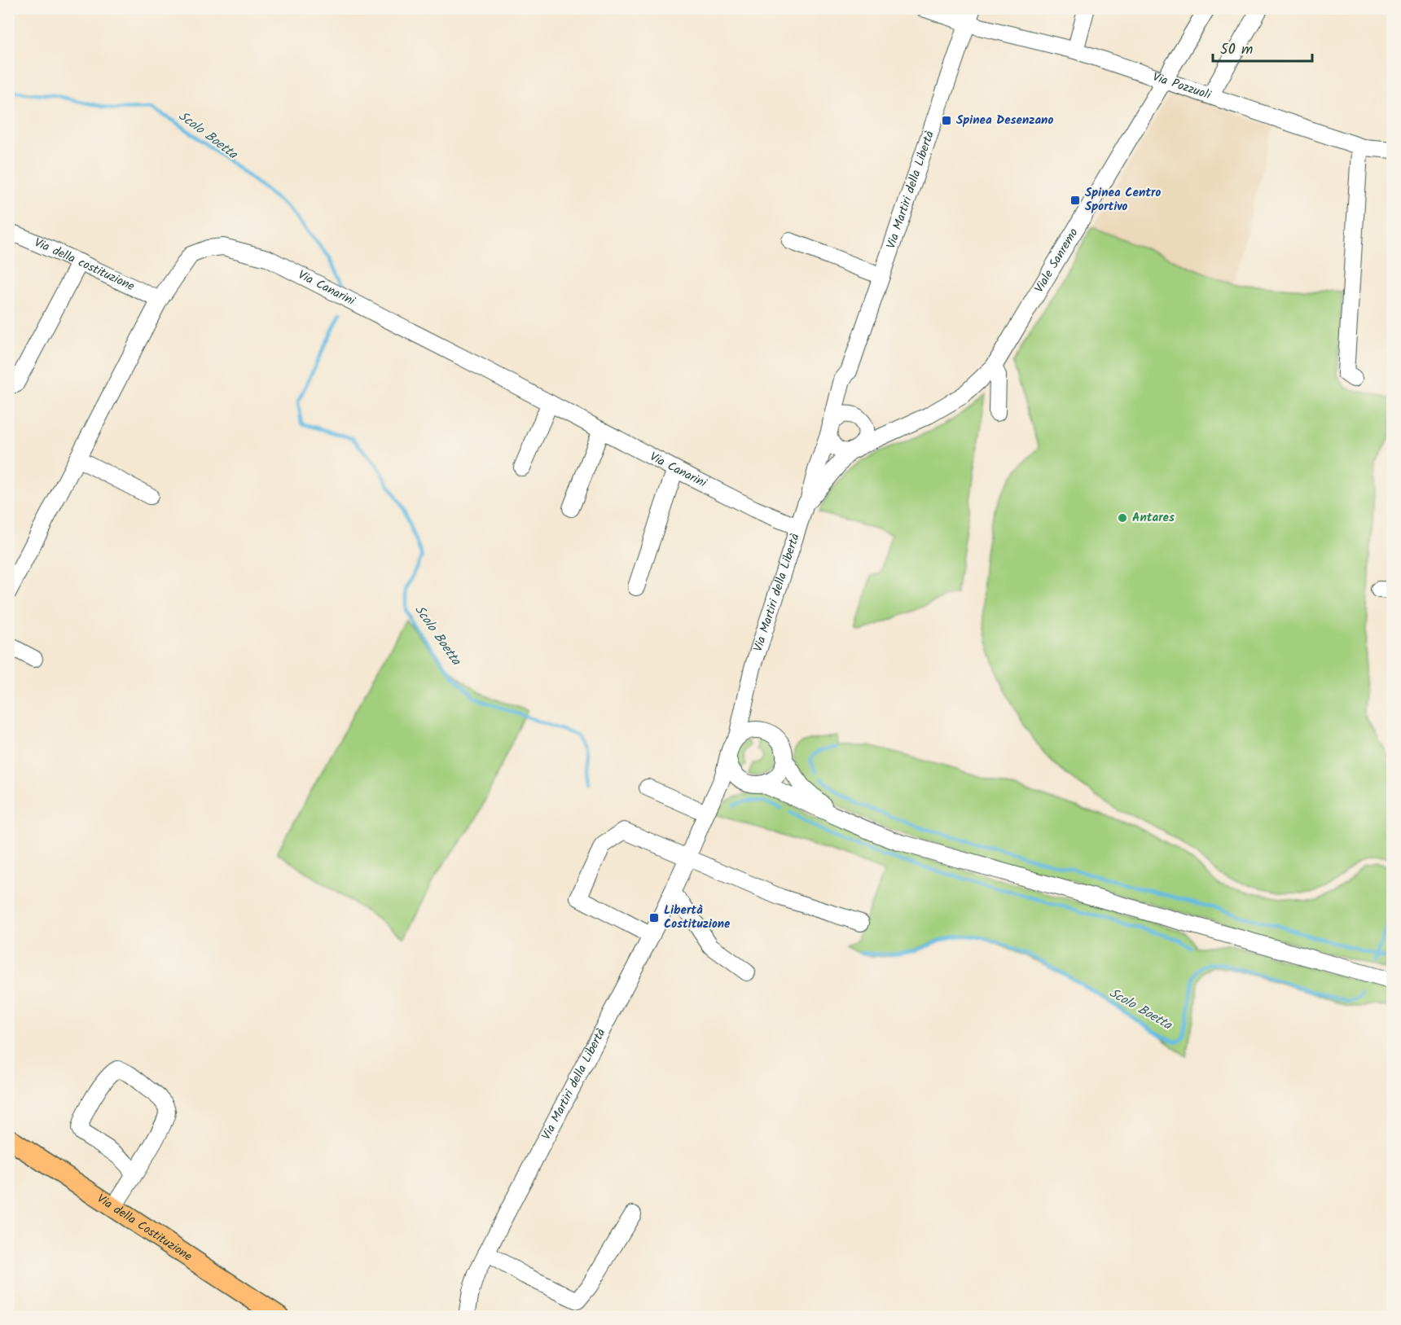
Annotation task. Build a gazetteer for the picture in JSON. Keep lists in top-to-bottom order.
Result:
{
  "streets": {
    "main road": ["Via della Costituzione"],
    "street": [
      "Via Pozzuoli",
      "Via Martiri della Libertà",
      "Viale Sanremo",
      "Via della costituzione",
      "Via Canarini"
    ]
  },
  "crossings": [
    ["Via Pozzuoli", "Via Martiri della Libertà"],
    ["Via Pozzuoli", "Viale Sanremo"],
    ["Via Martiri della Libertà", "Viale Sanremo"],
    ["Via Martiri della Libertà", "Via Canarini"],
    ["Via della costituzione", "Via Canarini"]
  ],
  "water": ["Scolo Boetta"],
  "places": {
    "transit": ["Spinea Desenzano", "Spinea Centro Sportivo", "Libertà Costituzione"],
    "other": ["Antares"]
  },
  "scale_bar": "50 m"
}
